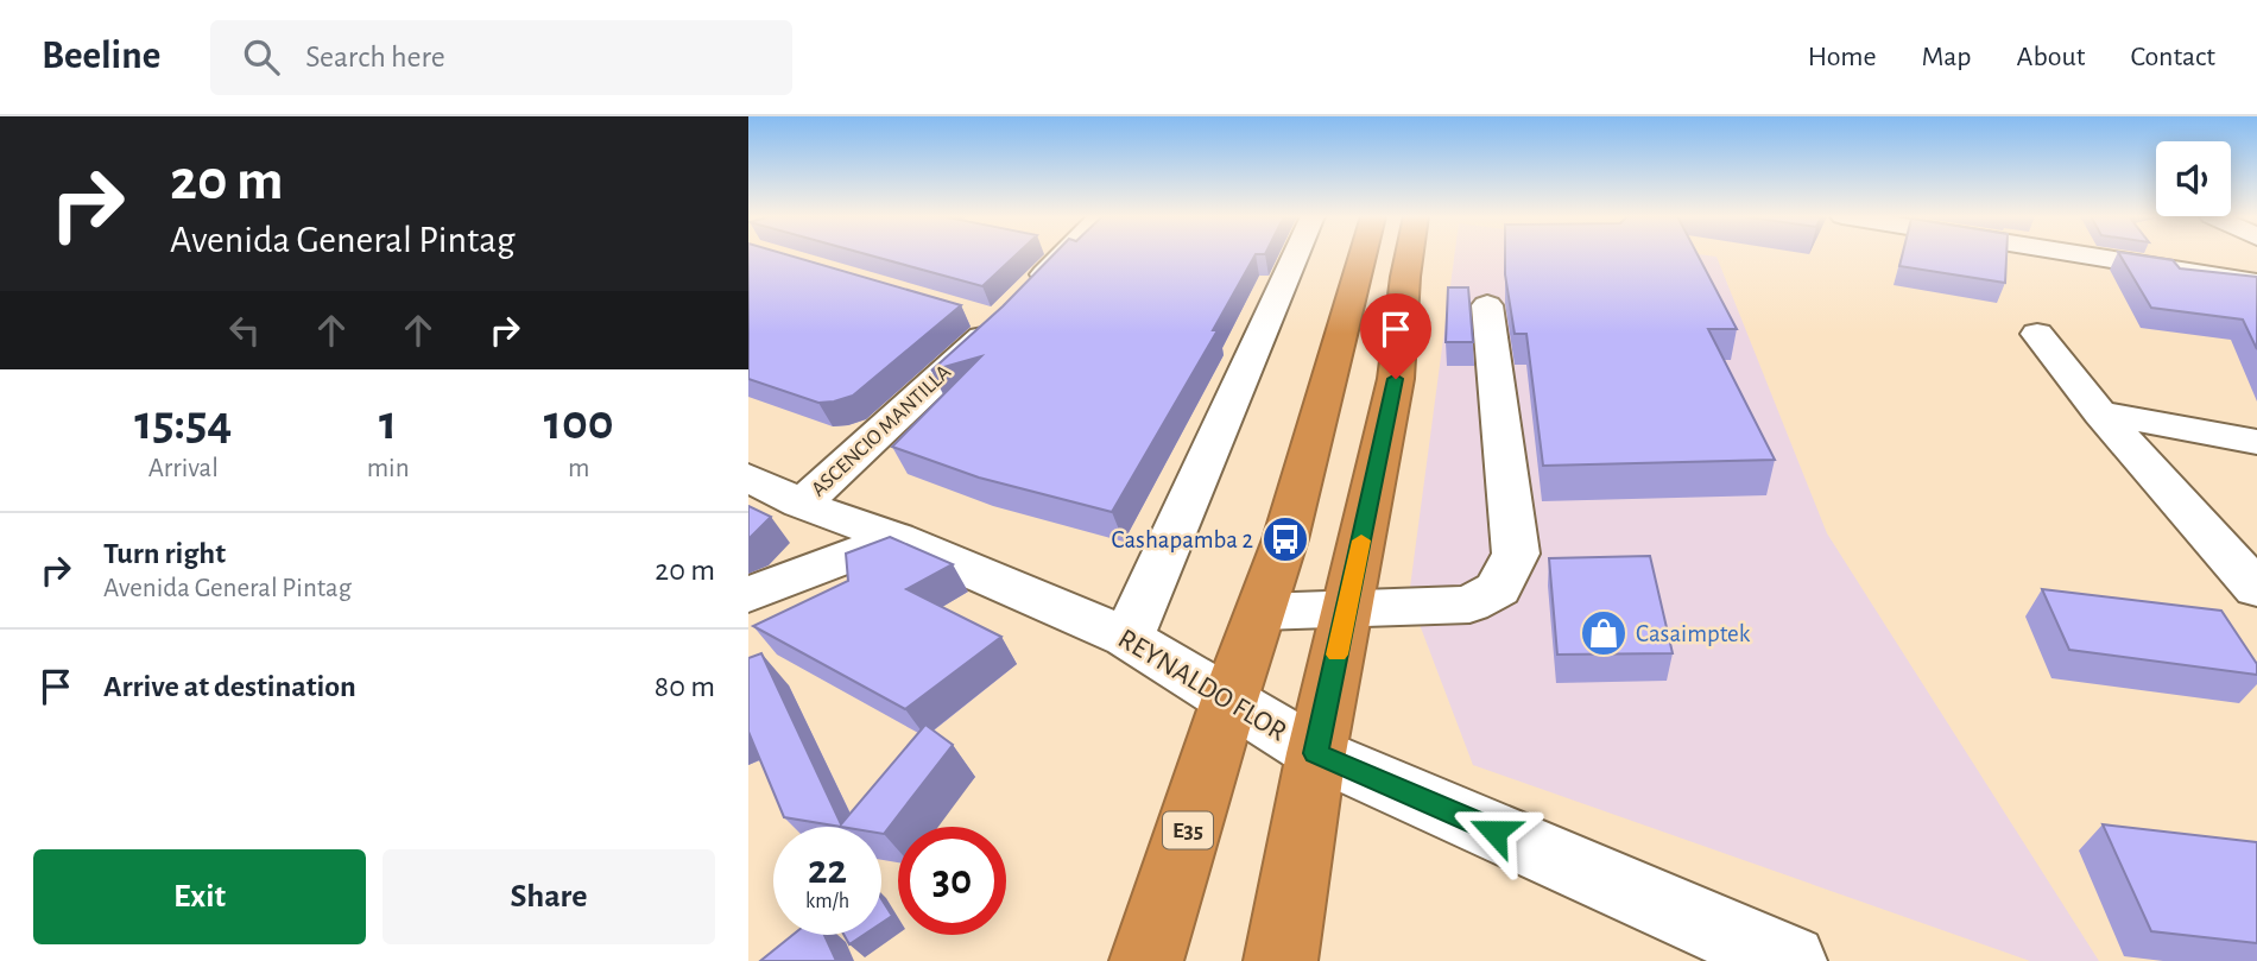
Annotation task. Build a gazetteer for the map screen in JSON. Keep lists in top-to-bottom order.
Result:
{
  "streets": {
    "highway": ["E35"],
    "street": ["ASCENCIO MANTILLA", "REYNALDO FLOR"]
  },
  "crossings": [
    ["ASCENCIO MANTILLA", "REYNALDO FLOR"],
    ["REYNALDO FLOR", "E35"]
  ],
  "places": {
    "bus stop": ["Cashapamba 2"],
    "shop": ["Casaimptek"]
  },
  "page": {
    "header": "Beeline",
    "search": "Search here",
    "nav": [
      "Home",
      "Map",
      "About",
      "Contact"
    ],
    "turn": ["20 m", "Avenida General Pintag"],
    "eta": [
      "15:54",
      "Arrival",
      "1",
      "min",
      "100",
      "m"
    ],
    "list": [
      {
        "name": "Turn right",
        "note": "Avenida General Pintag",
        "value": "20 m"
      },
      {
        "name": "Arrive at destination",
        "value": "80 m"
      }
    ],
    "speed": "22 km/h",
    "limit": "30",
    "buttons": ["Exit", "Share"]
  }
}
